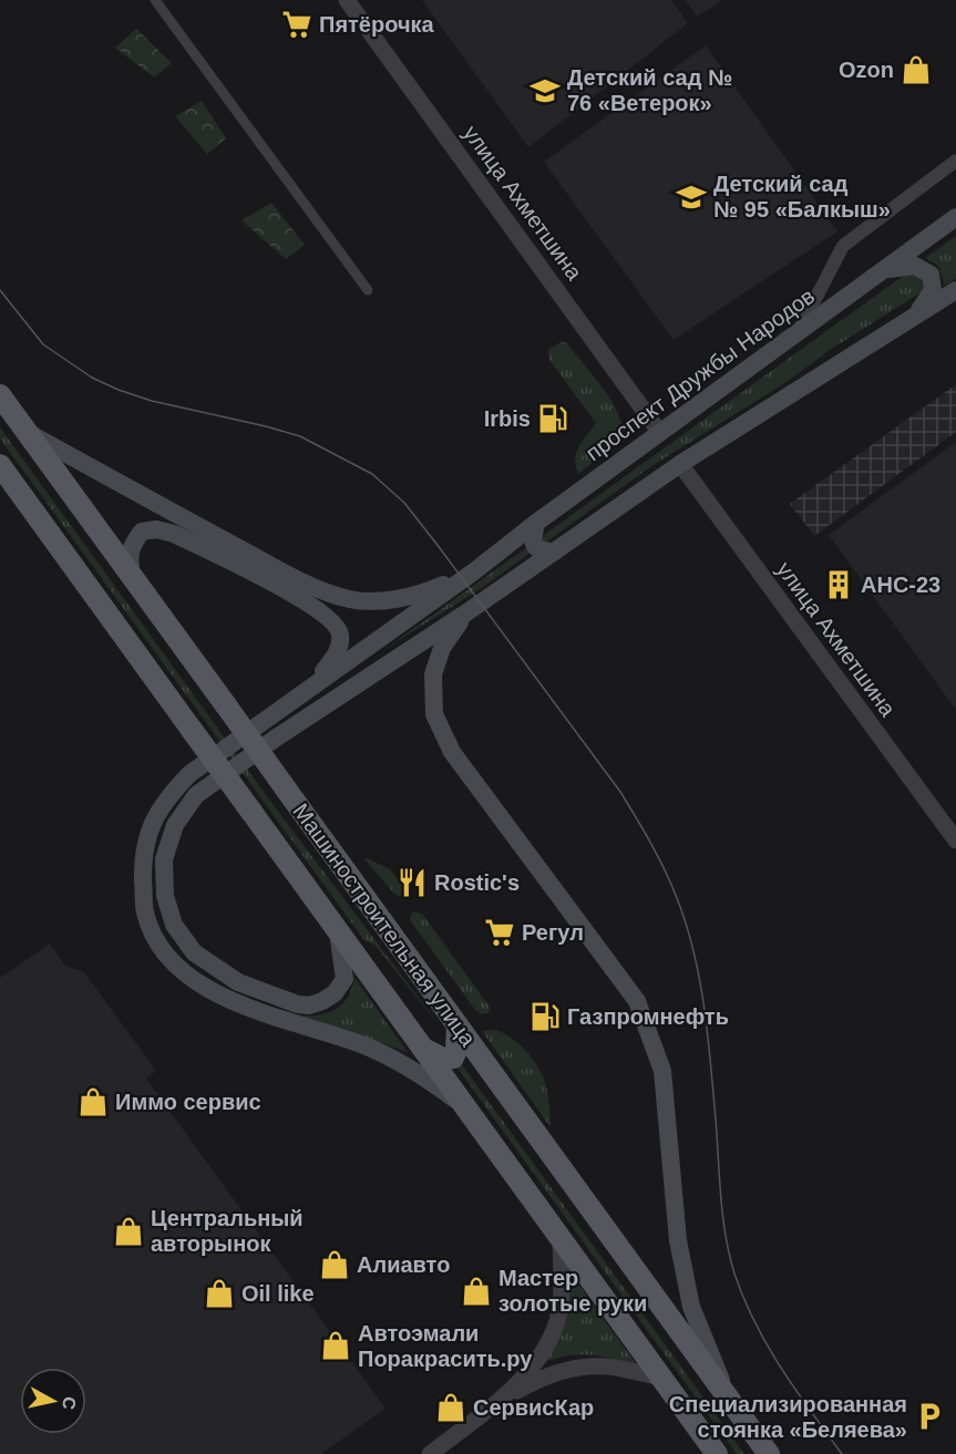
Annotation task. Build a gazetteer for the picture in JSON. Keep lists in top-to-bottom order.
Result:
{
  "streets": {
    "main road": ["проспект Дружбы Народов", "Машиностроительная улица"],
    "street": ["улица Ахметшина"]
  },
  "crossings": [
    ["улица Ахметшина", "проспект Дружбы Народов"]
  ],
  "places": {
    "supermarket": ["Пятёрочка", "Регул"],
    "shop": [
      "Ozon",
      "Иммо сервис",
      "Центральный авторынок",
      "Алиавто",
      "Мастер золотые руки",
      "Oil like",
      "Автоэмали Поракрасить.ру",
      "СервисКар"
    ],
    "school or university": ["Детский сад № 76 «Ветерок»", "Детский сад № 95 «Балкыш»"],
    "fuel station": ["Irbis", "Газпромнефть"],
    "building": ["АНС-23"],
    "restaurant": ["Rostic's"],
    "parking": ["Специализированная стоянка «Беляева»"]
  },
  "north": "right"
}
